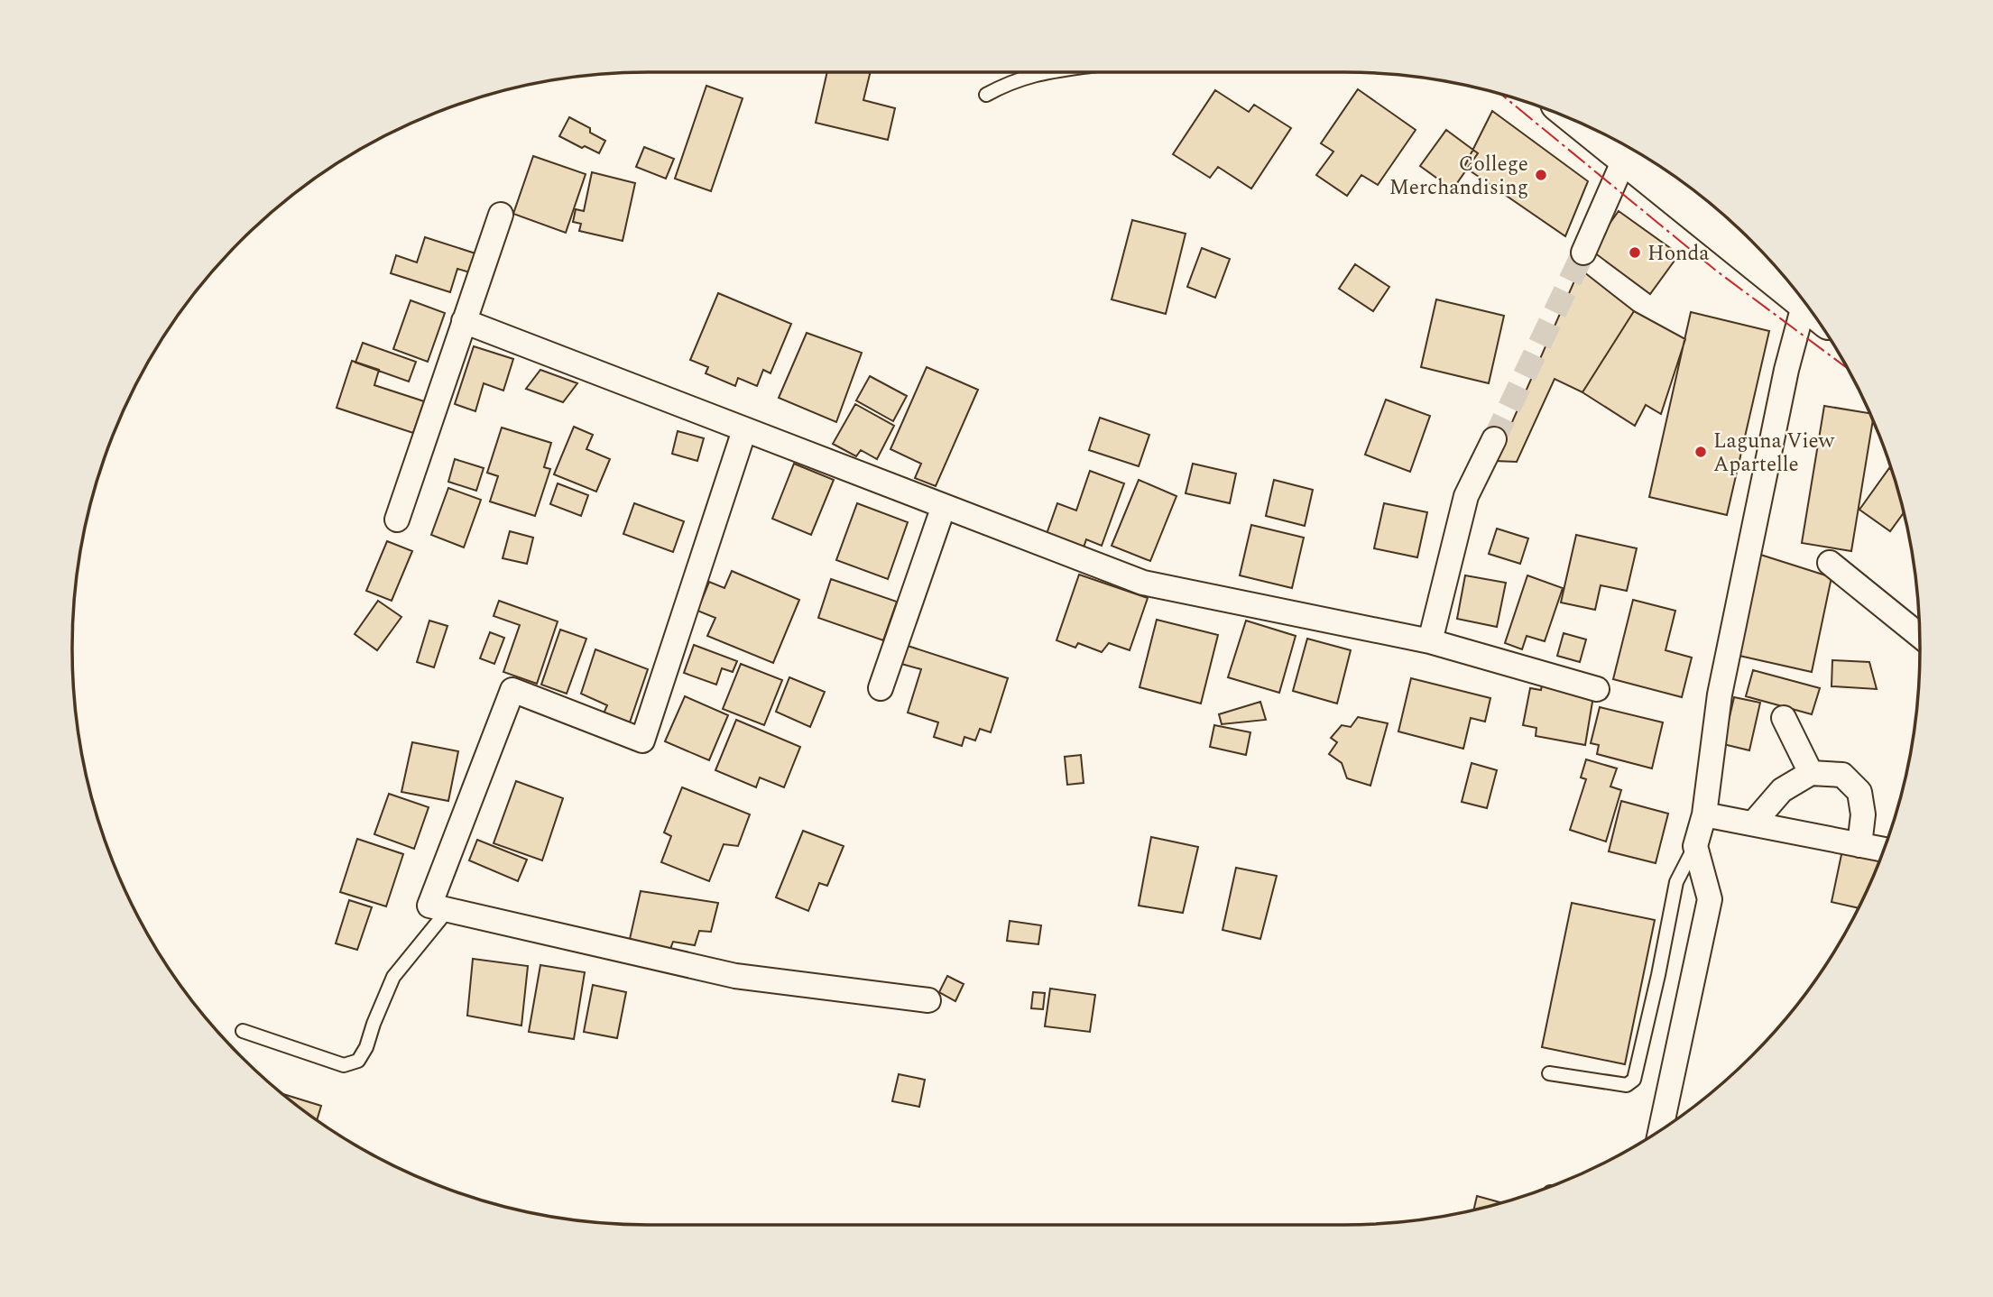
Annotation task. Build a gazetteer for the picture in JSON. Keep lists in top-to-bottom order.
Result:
{
  "places": ["College Merchandising", "Honda", "Laguna View Apartelle"]
}
